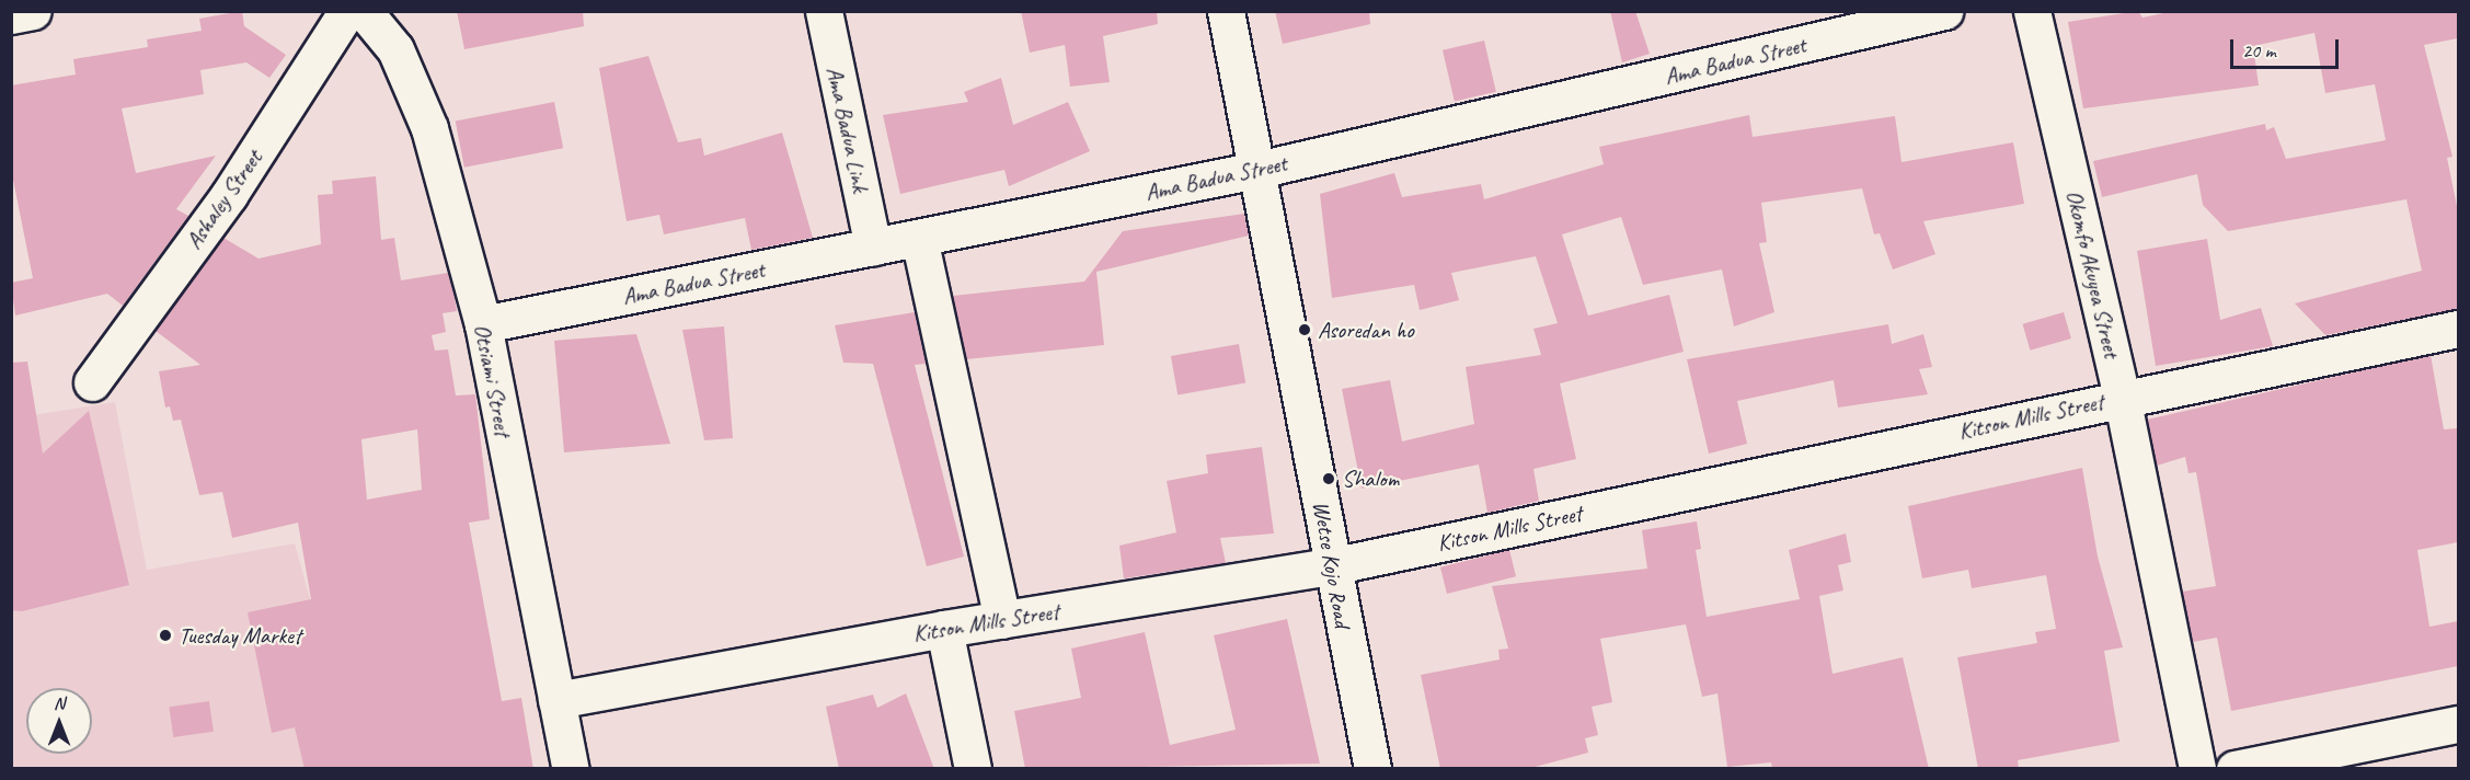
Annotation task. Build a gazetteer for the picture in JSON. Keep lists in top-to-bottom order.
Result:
{
  "streets": {
    "street": [
      "Ama Badua Street",
      "Ama Badua Link",
      "Ashaley Street",
      "Okomfo Akuyea Street",
      "Otsiami Street",
      "Kitson Mills Street",
      "Wetse Kojo Road"
    ]
  },
  "crossings": [
    ["Ama Badua Street", "Ama Badua Link"],
    ["Ama Badua Street", "Otsiami Street"],
    ["Ama Badua Street", "Wetse Kojo Road"],
    ["Okomfo Akuyea Street", "Kitson Mills Street"],
    ["Otsiami Street", "Kitson Mills Street"],
    ["Kitson Mills Street", "Wetse Kojo Road"]
  ],
  "places": ["Asoredan ho", "Shalom", "Tuesday Market"],
  "scale_bar": "20 m",
  "north": "top"
}
